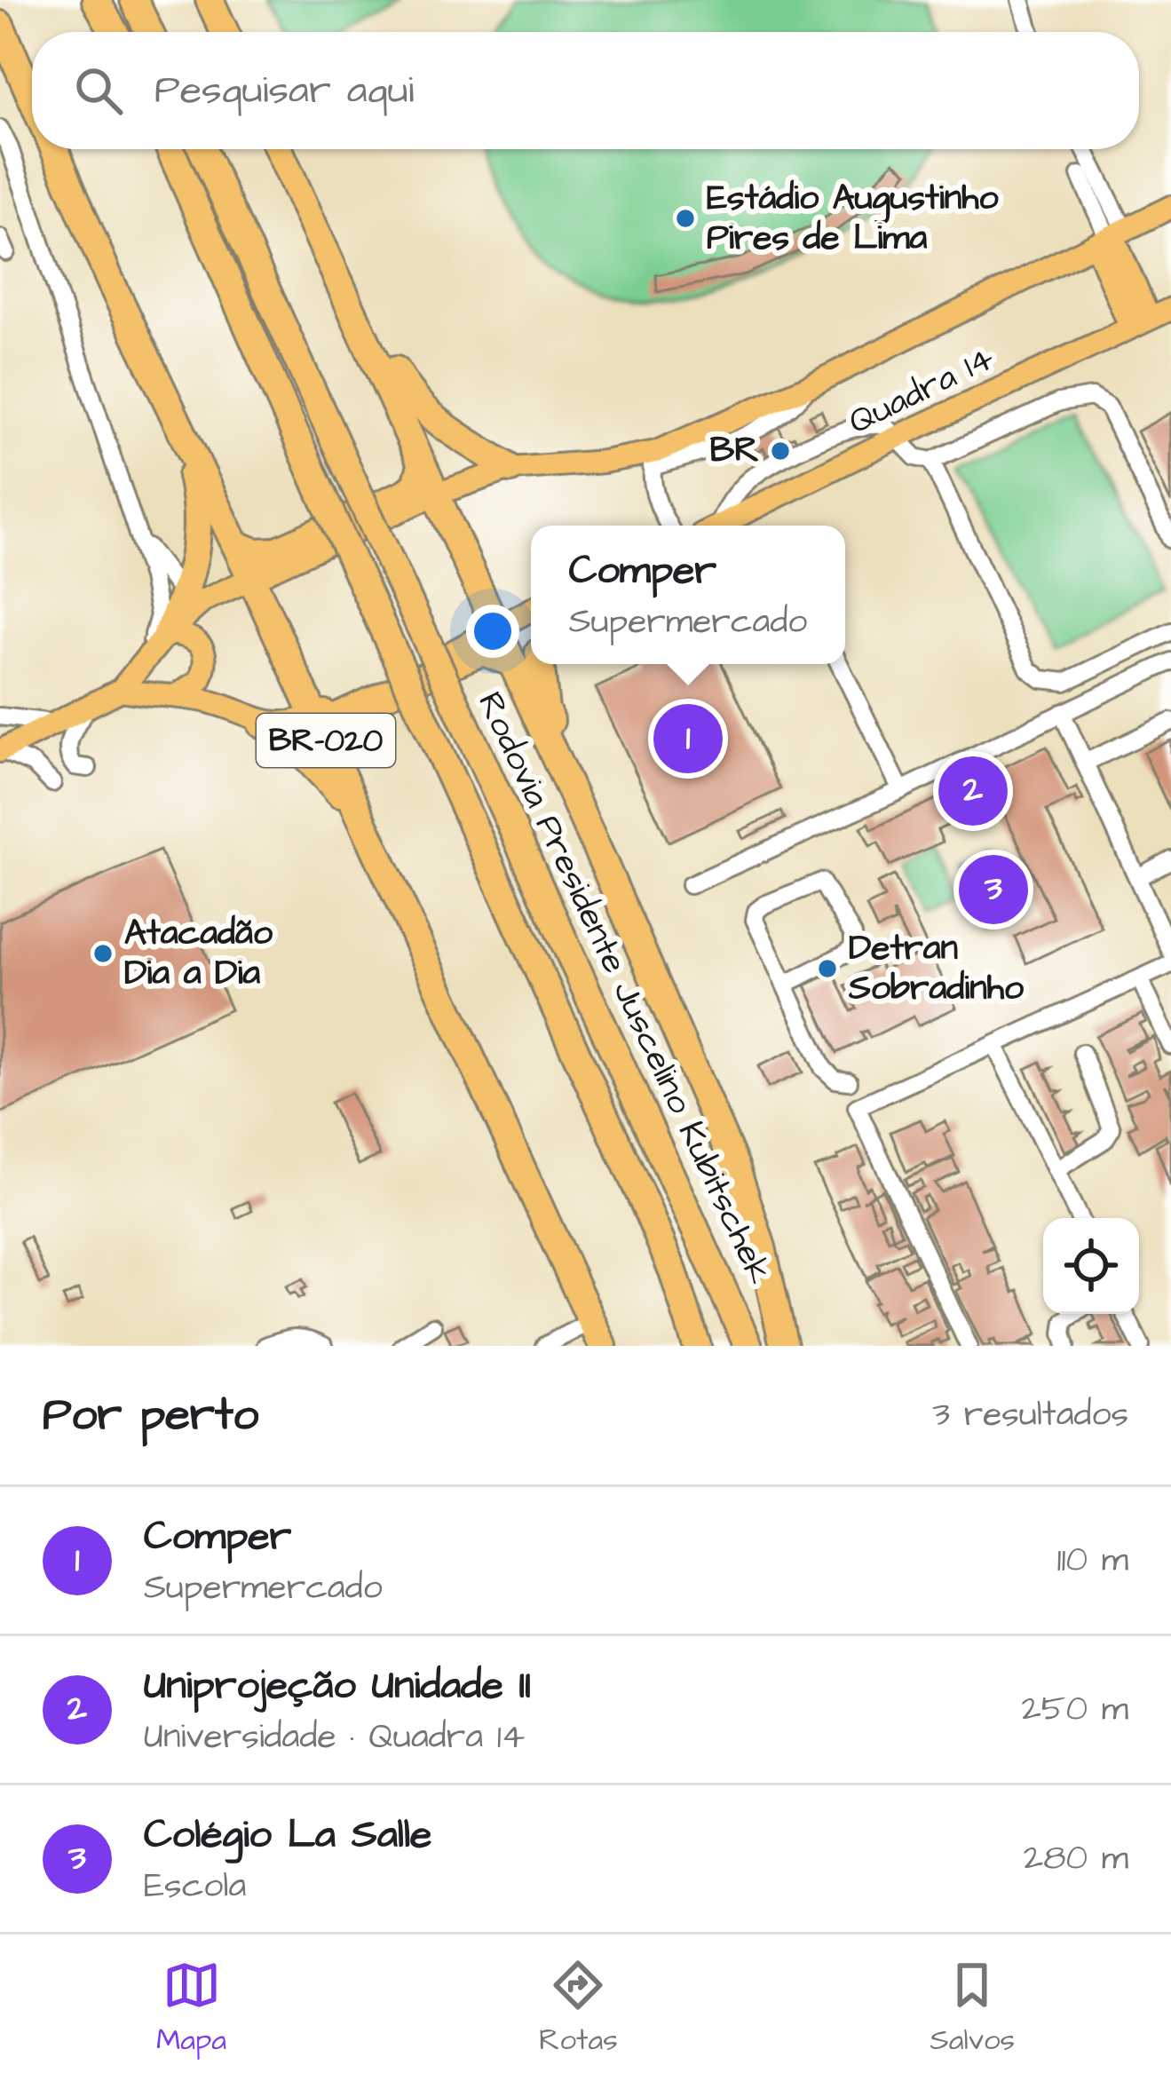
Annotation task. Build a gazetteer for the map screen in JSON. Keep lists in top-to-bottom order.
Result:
{
  "streets": {
    "highway": ["BR-020", "Rodovia Presidente Juscelino Kubitschek"],
    "main road": ["Quadra 14"]
  },
  "places": [
    "Estádio Augustinho Pires de Lima",
    "BR",
    "Atacadão Dia a Dia",
    "Detran Sobradinho"
  ],
  "page": {
    "search": "Pesquisar aqui",
    "popup": ["Comper", "Supermercado"],
    "pins": ["1", "2", "3"],
    "heading": ["Por perto", "3 resultados"],
    "list": [
      {
        "mark": "1",
        "name": "Comper",
        "note": "Supermercado",
        "value": "110 m"
      },
      {
        "mark": "2",
        "name": "Uniprojeção Unidade II",
        "note": "Universidade · Quadra 14",
        "value": "250 m"
      },
      {
        "mark": "3",
        "name": "Colégio La Salle",
        "note": "Escola",
        "value": "280 m"
      }
    ],
    "nav": ["Mapa", "Rotas", "Salvos"]
  }
}
